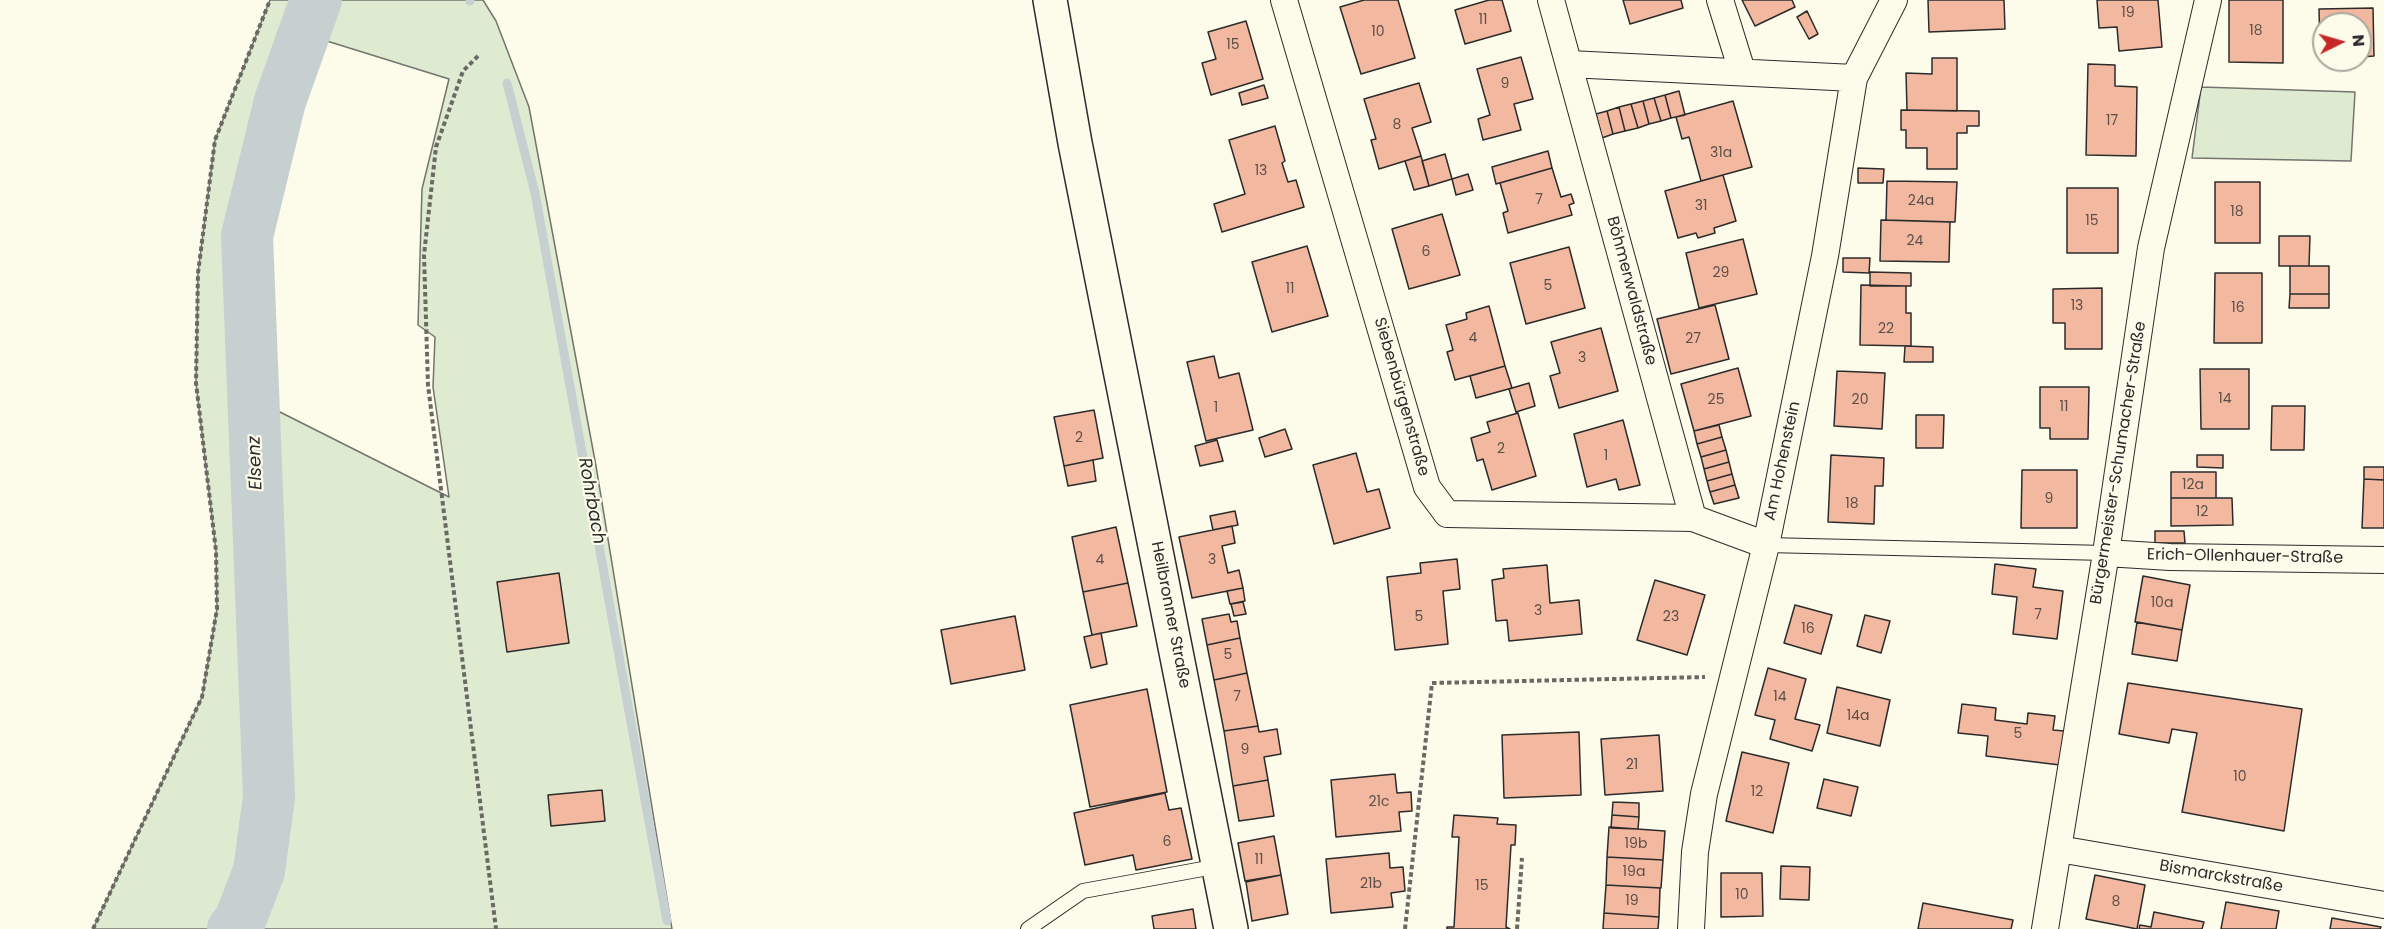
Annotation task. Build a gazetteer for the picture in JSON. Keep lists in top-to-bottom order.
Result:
{
  "streets": {
    "main road": ["Heilbronner Straße"],
    "street": [
      "Böhmerwaldstraße",
      "Siebenbürgenstraße",
      "Am Hohenstein",
      "Bürgermeister-Schumacher-Straße",
      "Erich-Ollenhauer-Straße",
      "Bismarckstraße"
    ]
  },
  "crossings": [
    ["Böhmerwaldstraße", "Siebenbürgenstraße"],
    ["Siebenbürgenstraße", "Am Hohenstein"],
    ["Bürgermeister-Schumacher-Straße", "Erich-Ollenhauer-Straße"],
    ["Bürgermeister-Schumacher-Straße", "Bismarckstraße"]
  ],
  "water": ["Elsenz", "Rohrbach"],
  "house_numbers": [
    "19",
    "11",
    "18",
    "10",
    "15",
    "9",
    "17",
    "8",
    "31a",
    "13",
    "7",
    "24a",
    "31",
    "18",
    "15",
    "24",
    "6",
    "29",
    "5",
    "11",
    "13",
    "16",
    "22",
    "4",
    "27",
    "3",
    "14",
    "25",
    "20",
    "11",
    "1",
    "2",
    "2",
    "1",
    "12a",
    "9",
    "18",
    "12",
    "4",
    "3",
    "10a",
    "3",
    "7",
    "5",
    "23",
    "16",
    "5",
    "7",
    "14",
    "14a",
    "5",
    "9",
    "21",
    "10",
    "12",
    "21c",
    "6",
    "19b",
    "11",
    "19a",
    "21b",
    "15",
    "10",
    "19",
    "8"
  ],
  "north": "right"
}
